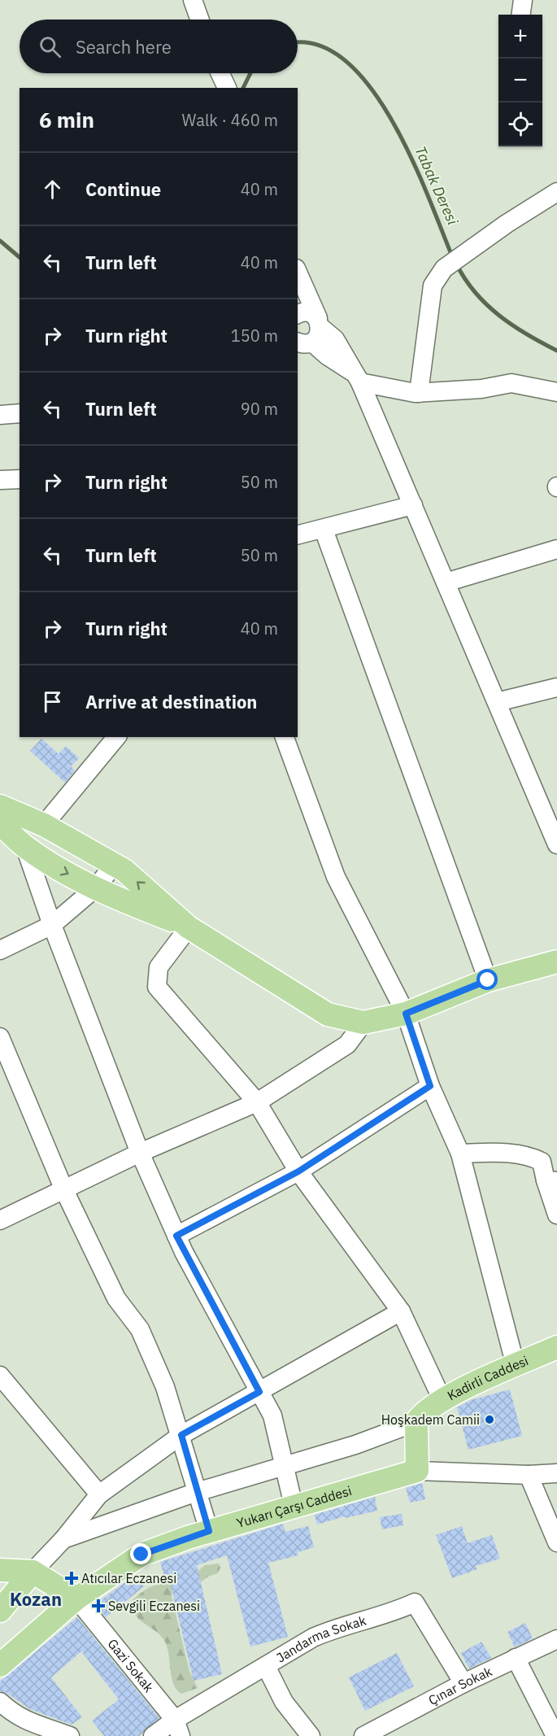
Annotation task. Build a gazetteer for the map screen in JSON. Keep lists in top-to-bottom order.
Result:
{
  "streets": {
    "main road": ["Kadirli Caddesi", "Yukarı Çarşı Caddesi"],
    "street": ["Jandarma Sokak", "Gazi Sokak", "Çınar Sokak"]
  },
  "crossings": [
    ["Yukarı Çarşı Caddesi", "Gazi Sokak"],
    ["Jandarma Sokak", "Gazi Sokak"],
    ["Jandarma Sokak", "Çınar Sokak"]
  ],
  "districts": ["Kozan"],
  "water": ["Tabak Deresi"],
  "places": {
    "other": ["Hoşkadem Camii"],
    "health": ["Atıcılar Eczanesi", "Sevgili Eczanesi"]
  },
  "page": {
    "map_buttons": ["+", "−"],
    "search": "Search here",
    "heading": ["6 min", "Walk · 460 m"],
    "list": [
      ["Continue", "40 m"],
      ["Turn left", "40 m"],
      ["Turn right", "150 m"],
      ["Turn left", "90 m"],
      ["Turn right", "50 m"],
      ["Turn left", "50 m"],
      ["Turn right", "40 m"],
      "Arrive at destination"
    ]
  }
}
